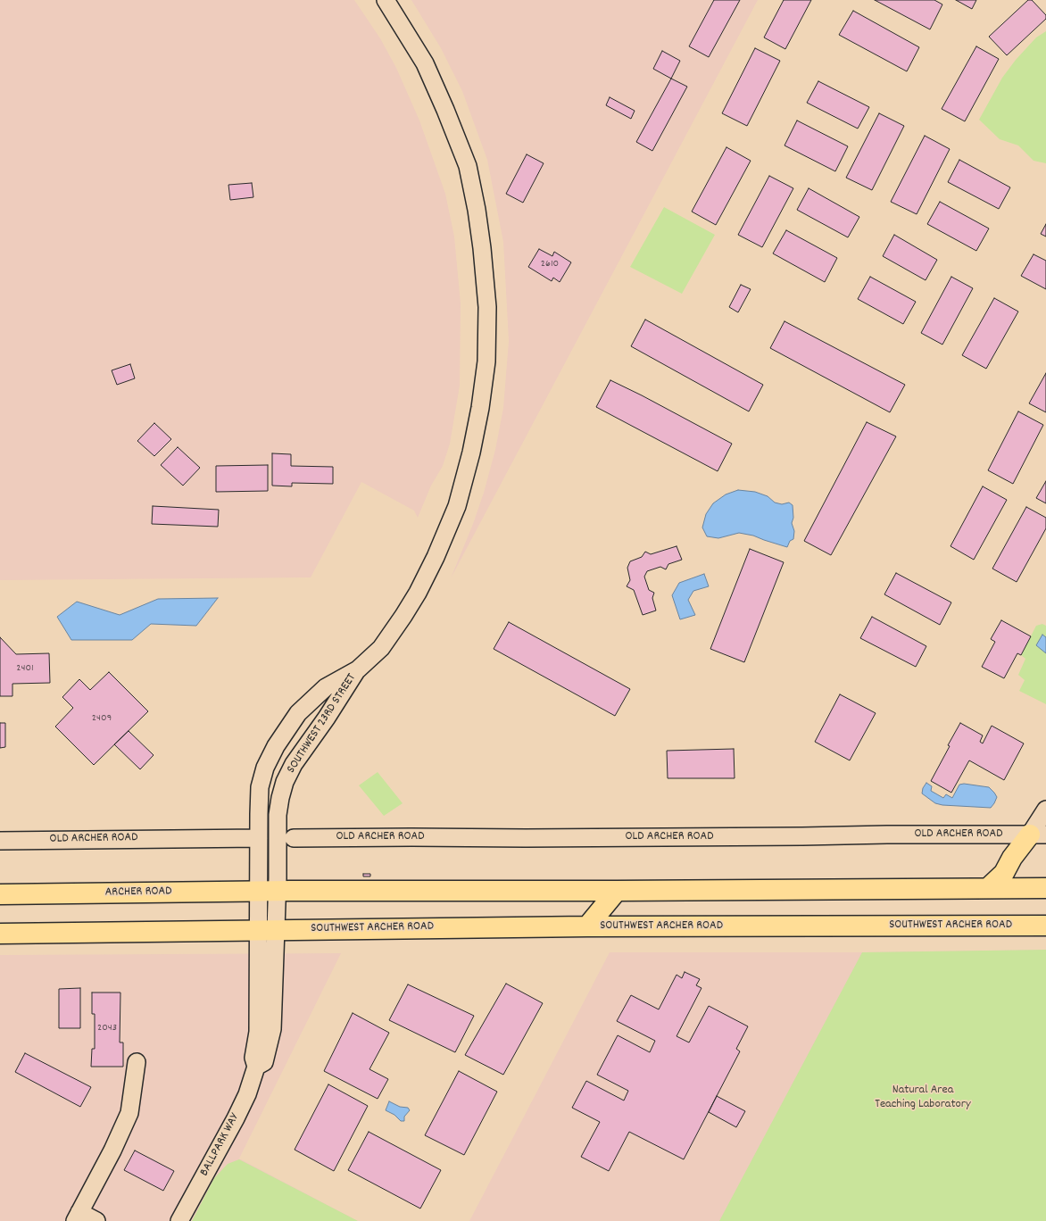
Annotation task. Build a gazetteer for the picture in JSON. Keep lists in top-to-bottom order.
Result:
{
  "streets": {
    "main road": ["ARCHER ROAD", "SOUTHWEST ARCHER ROAD"],
    "street": ["SOUTHWEST 23RD STREET", "OLD ARCHER ROAD", "BALLPARK WAY"]
  },
  "crossings": [
    ["SOUTHWEST 23RD STREET", "OLD ARCHER ROAD"],
    ["SOUTHWEST 23RD STREET", "ARCHER ROAD"],
    ["SOUTHWEST 23RD STREET", "SOUTHWEST ARCHER ROAD"],
    ["SOUTHWEST 23RD STREET", "BALLPARK WAY"],
    ["SOUTHWEST ARCHER ROAD", "BALLPARK WAY"]
  ],
  "parks": ["Natural Area Teaching Laboratory"],
  "house_numbers": [
    "2610",
    "2401",
    "2409",
    "2043"
  ]
}
